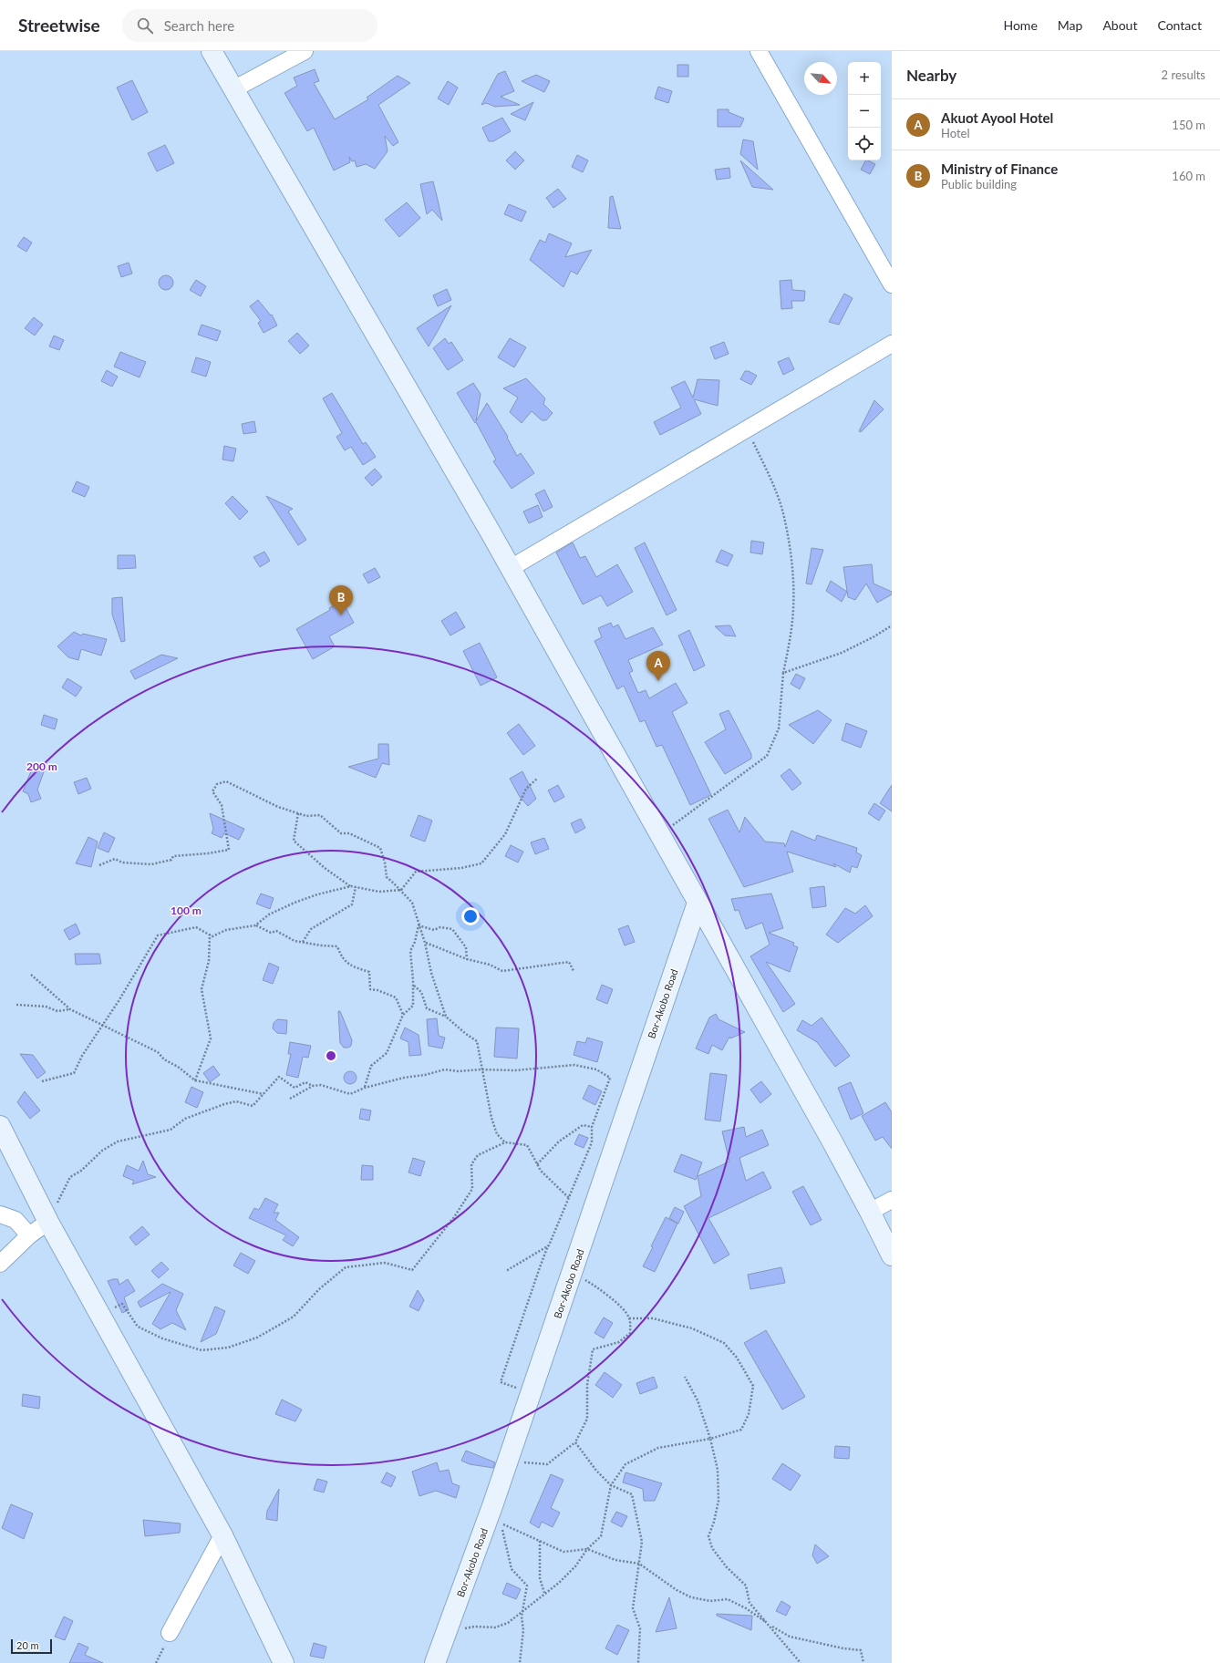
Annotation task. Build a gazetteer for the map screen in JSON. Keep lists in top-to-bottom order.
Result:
{
  "streets": {
    "street": ["Bor-Akobo Road"]
  },
  "scale_bar": "20 m",
  "north": "bottom right",
  "page": {
    "header": "Streetwise",
    "search": "Search here",
    "nav": [
      "Home",
      "Map",
      "About",
      "Contact"
    ],
    "heading": ["Nearby", "2 results"],
    "map_buttons": ["+", "−"],
    "list": [
      {
        "mark": "A",
        "name": "Akuot Ayool Hotel",
        "note": "Hotel",
        "value": "150 m"
      },
      {
        "mark": "B",
        "name": "Ministry of Finance",
        "note": "Public building",
        "value": "160 m"
      }
    ],
    "pins": ["B", "A"],
    "scale": "20 m"
  },
  "rings": ["200 m", "100 m"]
}
